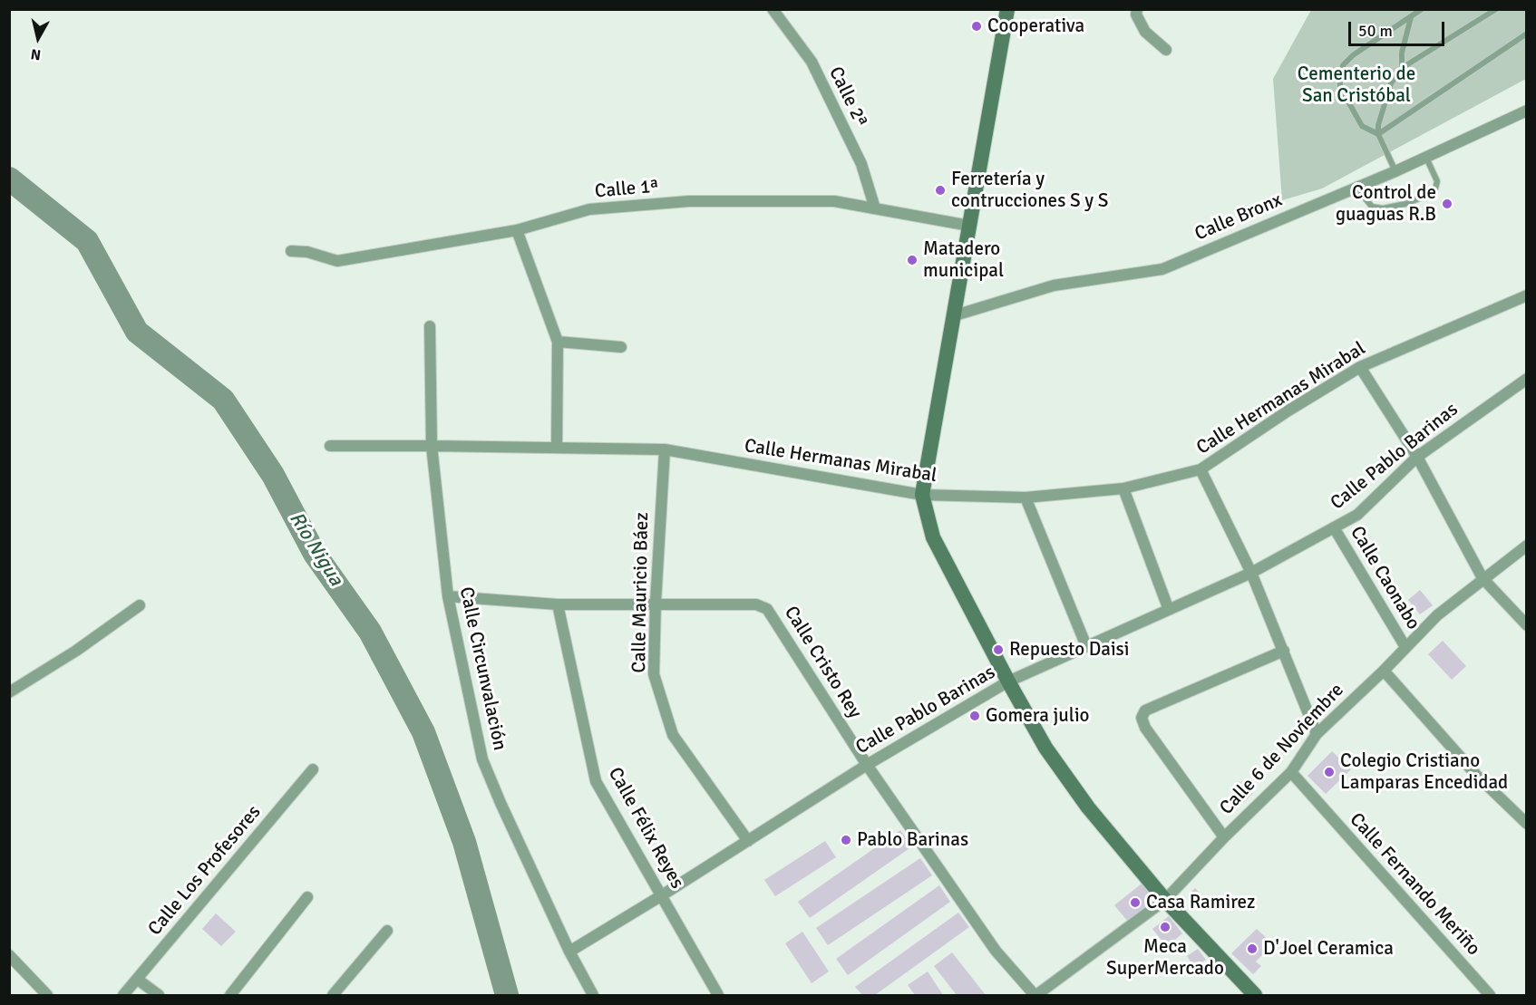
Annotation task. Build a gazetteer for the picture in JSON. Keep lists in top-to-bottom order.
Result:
{
  "streets": {
    "street": [
      "Calle 2ª",
      "Calle 1ª",
      "Calle Bronx",
      "Calle Hermanas Mirabal",
      "Calle Pablo Barinas",
      "Calle Caonabo",
      "Calle Mauricio Báez",
      "Calle Cristo Rey",
      "Calle Circunvalación",
      "Calle 6 de Noviembre",
      "Calle Félix Reyes",
      "Calle Los Profesores",
      "Calle Fernando Meriño"
    ]
  },
  "crossings": [
    ["Calle 2ª", "Calle 1ª"],
    ["Calle Hermanas Mirabal", "Calle Mauricio Báez"],
    ["Calle Hermanas Mirabal", "Calle Circunvalación"],
    ["Calle Pablo Barinas", "Calle Caonabo"],
    ["Calle Pablo Barinas", "Calle Mauricio Báez"],
    ["Calle Pablo Barinas", "Calle Cristo Rey"],
    ["Calle Pablo Barinas", "Calle Circunvalación"],
    ["Calle Pablo Barinas", "Calle Félix Reyes"],
    ["Calle Caonabo", "Calle 6 de Noviembre"],
    ["Calle Mauricio Báez", "Calle Cristo Rey"],
    ["Calle Cristo Rey", "Calle Circunvalación"],
    ["Calle Cristo Rey", "Calle 6 de Noviembre"],
    ["Calle Cristo Rey", "Calle Félix Reyes"],
    ["Calle 6 de Noviembre", "Calle Fernando Meriño"]
  ],
  "water": ["Río Nigua"],
  "parks": ["Cementerio de San Cristóbal"],
  "places": [
    "Cooperativa",
    "Ferretería y contrucciones S y S",
    "Control de guaguas R.B",
    "Matadero municipal",
    "Repuesto Daisi",
    "Gomera julio",
    "Colegio Cristiano Lamparas Encedidad",
    "Pablo Barinas",
    "Casa Ramirez",
    "Meca SuperMercado",
    "D'Joel Ceramica"
  ],
  "scale_bar": "50 m",
  "north": "bottom"
}
